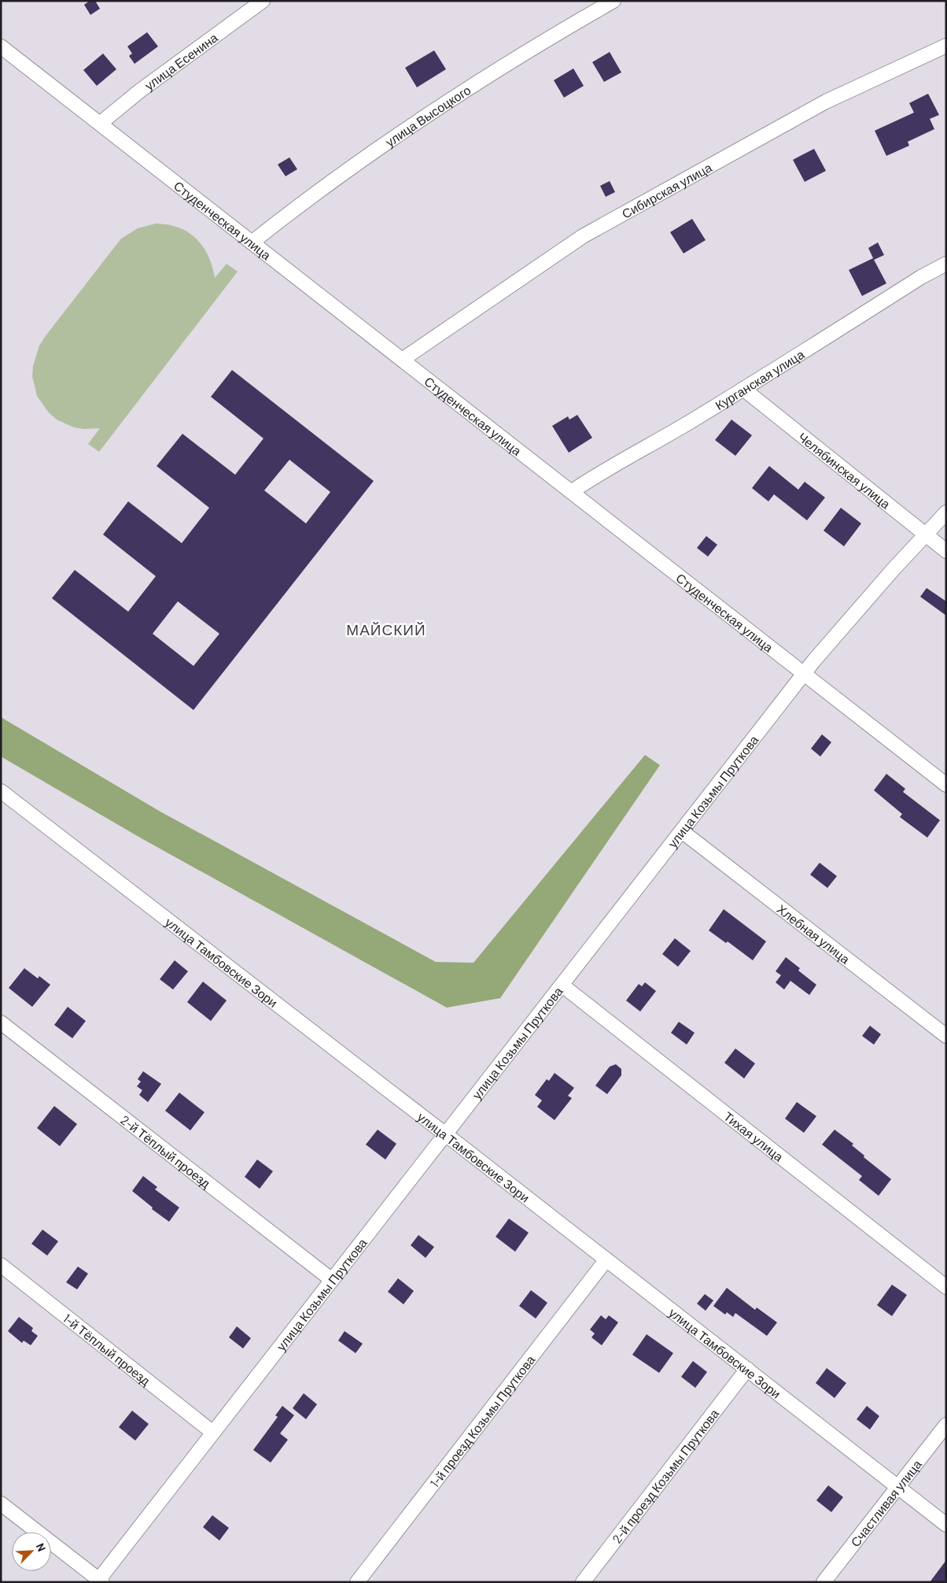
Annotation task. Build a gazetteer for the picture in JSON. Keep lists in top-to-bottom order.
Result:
{
  "streets": {
    "street": [
      "улица Есенина",
      "улица Высоцкого",
      "Сибирская улица",
      "Студенческая улица",
      "Курганская улица",
      "Челябинская улица",
      "улица Козьмы Пруткова",
      "Хлебная улица",
      "улица Тамбовские Зори",
      "Тихая улица",
      "2-й Тёплый проезд",
      "1-й Тёплый проезд",
      "1-й проезд Козьмы Пруткова",
      "2-й проезд Козьмы Пруткова",
      "Счастливая улица"
    ]
  },
  "crossings": [
    ["улица Есенина", "Студенческая улица"],
    ["улица Высоцкого", "Студенческая улица"],
    ["Сибирская улица", "Студенческая улица"],
    ["Студенческая улица", "Курганская улица"],
    ["Студенческая улица", "улица Козьмы Пруткова"],
    ["Курганская улица", "Челябинская улица"],
    ["Челябинская улица", "улица Козьмы Пруткова"],
    ["улица Козьмы Пруткова", "Хлебная улица"],
    ["улица Козьмы Пруткова", "улица Тамбовские Зори"],
    ["улица Козьмы Пруткова", "Тихая улица"],
    ["улица Козьмы Пруткова", "2-й Тёплый проезд"],
    ["улица Козьмы Пруткова", "1-й Тёплый проезд"],
    ["улица Тамбовские Зори", "1-й проезд Козьмы Пруткова"],
    ["улица Тамбовские Зори", "2-й проезд Козьмы Пруткова"],
    ["улица Тамбовские Зори", "Счастливая улица"]
  ],
  "districts": ["МАЙСКИЙ"],
  "north": "top right"
}
